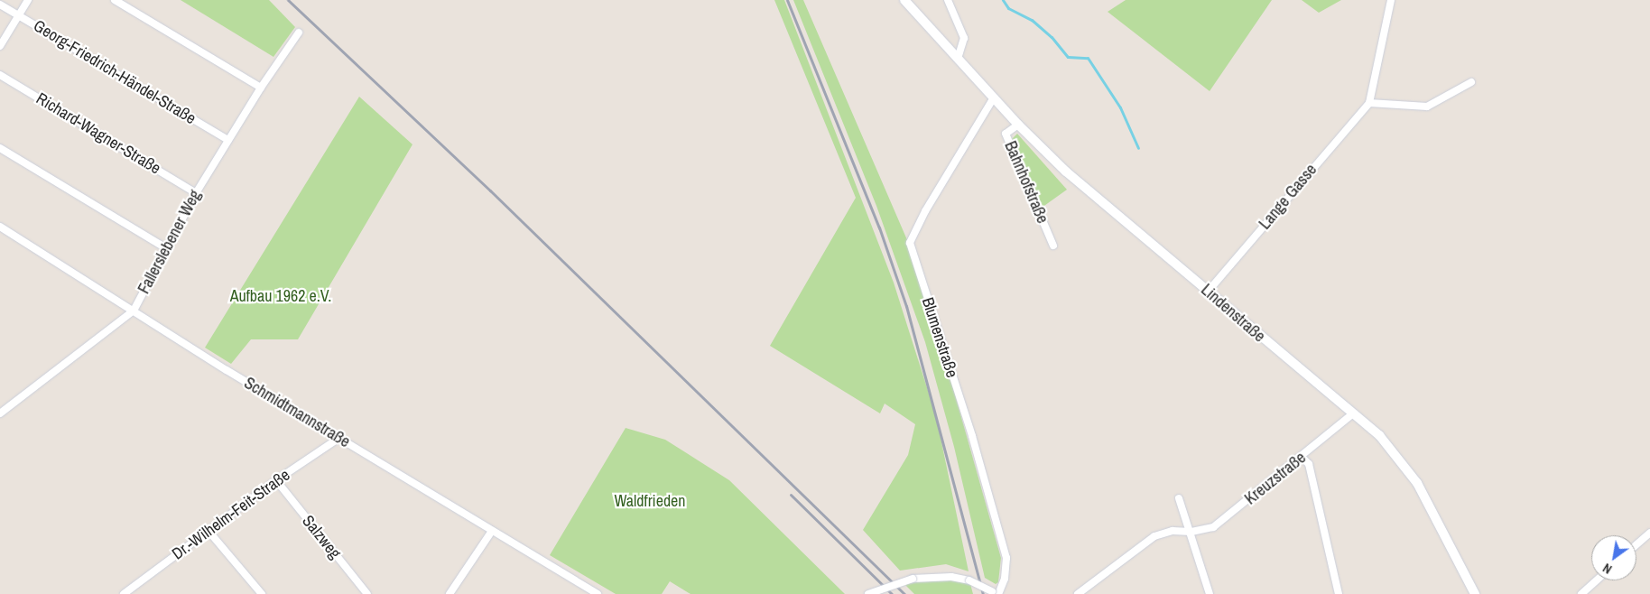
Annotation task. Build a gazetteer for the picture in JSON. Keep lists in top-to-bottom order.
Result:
{
  "streets": {
    "street": [
      "Georg-Friedrich-Händel-Straße",
      "Richard-Wagner-Straße",
      "Bahnhofstraße",
      "Lange Gasse",
      "Fallerslebener Weg",
      "Lindenstraße",
      "Blumenstraße",
      "Schmidtmannstraße",
      "Kreuzstraße",
      "Dr.-Wilhelm-Feit-Straße",
      "Salzweg"
    ]
  },
  "crossings": [
    ["Georg-Friedrich-Händel-Straße", "Fallerslebener Weg"],
    ["Richard-Wagner-Straße", "Fallerslebener Weg"],
    ["Bahnhofstraße", "Lindenstraße"],
    ["Lange Gasse", "Lindenstraße"],
    ["Fallerslebener Weg", "Schmidtmannstraße"],
    ["Lindenstraße", "Blumenstraße"],
    ["Lindenstraße", "Kreuzstraße"],
    ["Schmidtmannstraße", "Dr.-Wilhelm-Feit-Straße"],
    ["Dr.-Wilhelm-Feit-Straße", "Salzweg"]
  ],
  "parks": ["Aufbau 1962 e.V.", "Waldfrieden"],
  "north": "bottom left"
}
